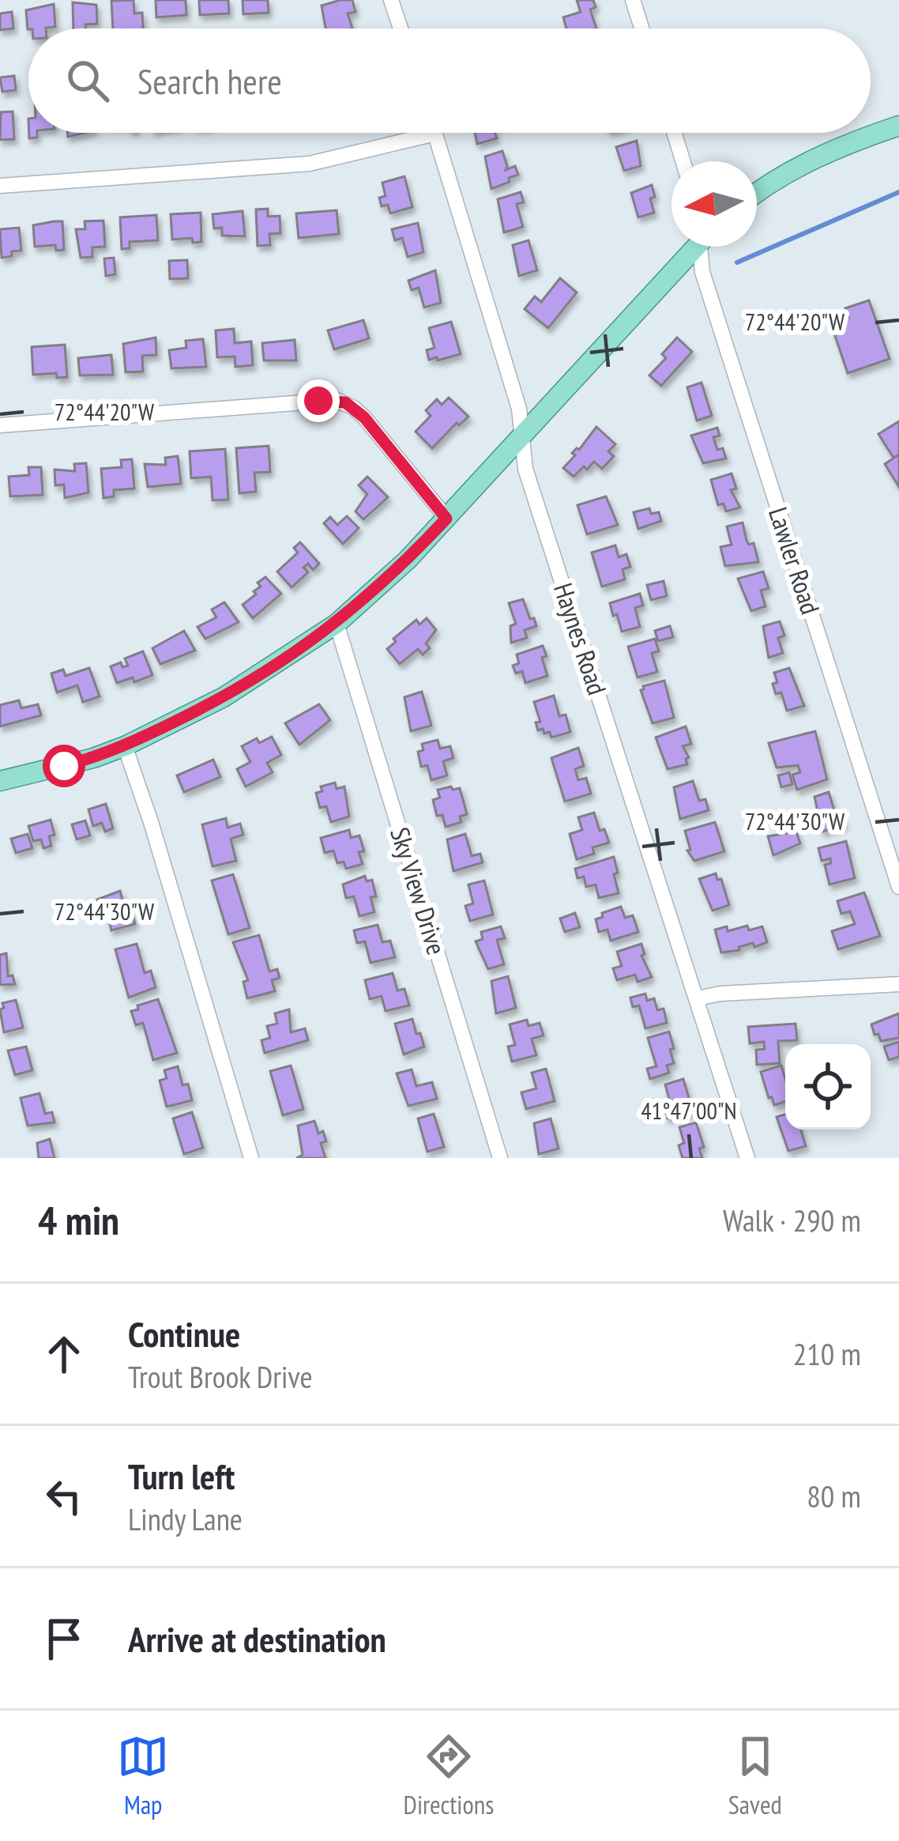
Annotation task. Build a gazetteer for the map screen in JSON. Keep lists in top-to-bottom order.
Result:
{
  "streets": {
    "street": ["Lawler Road", "Haynes Road", "Sky View Drive"]
  },
  "north": "left",
  "page": {
    "search": "Search here",
    "heading": ["4 min", "Walk · 290 m"],
    "list": [
      ["Continue", "Trout Brook Drive", "210 m"],
      ["Turn left", "Lindy Lane", "80 m"],
      "Arrive at destination"
    ],
    "nav": ["Map", "Directions", "Saved"]
  },
  "coordinates": ["72°44'20\"W", "72°44'30\"W", "41°47'00\"N"]
}
